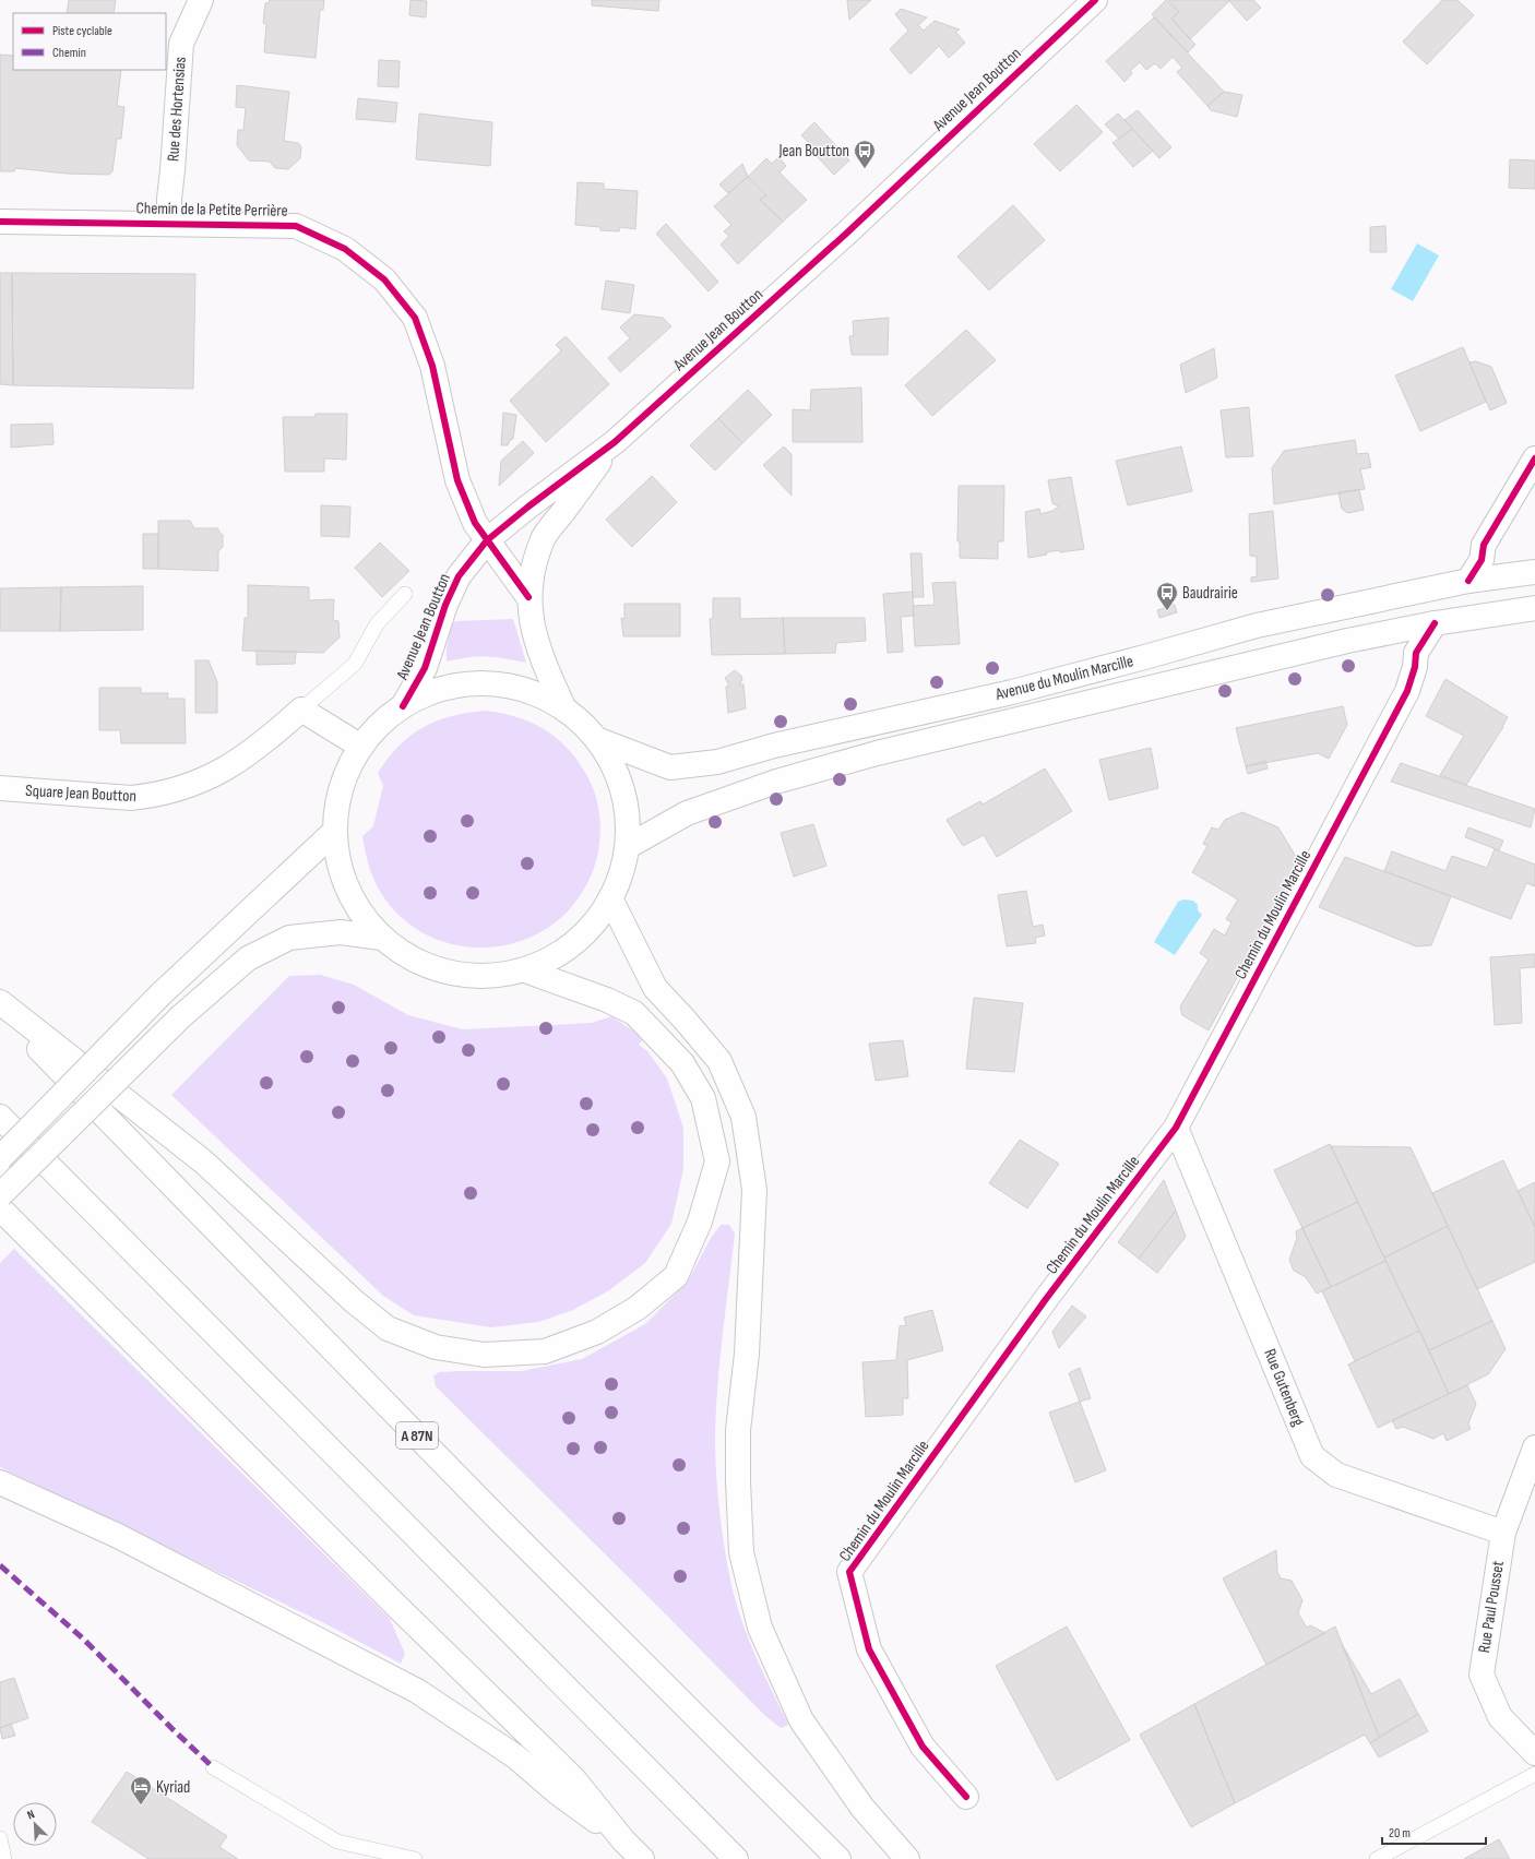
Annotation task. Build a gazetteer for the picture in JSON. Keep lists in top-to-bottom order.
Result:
{
  "streets": {
    "main road": [
      "Avenue Jean Boutton",
      "Rue des Hortensias",
      "Chemin de la Petite Perrière",
      "Avenue du Moulin Marcille",
      "Square Jean Boutton",
      "Chemin du Moulin Marcille",
      "Rue Gutenberg",
      "A 87N",
      "Rue Paul Pousset"
    ]
  },
  "crossings": [
    ["Avenue Jean Boutton", "Chemin de la Petite Perrière"],
    ["Rue des Hortensias", "Chemin de la Petite Perrière"],
    ["Avenue du Moulin Marcille", "Chemin du Moulin Marcille"],
    ["Chemin du Moulin Marcille", "Rue Gutenberg"],
    ["Rue Gutenberg", "Rue Paul Pousset"]
  ],
  "places": {
    "bus stop": ["Jean Boutton", "Baudrairie"],
    "hotel": ["Kyriad"]
  },
  "legend": ["Piste cyclable", "Chemin"],
  "scale_bar": "20 m",
  "north": "top left"
}
